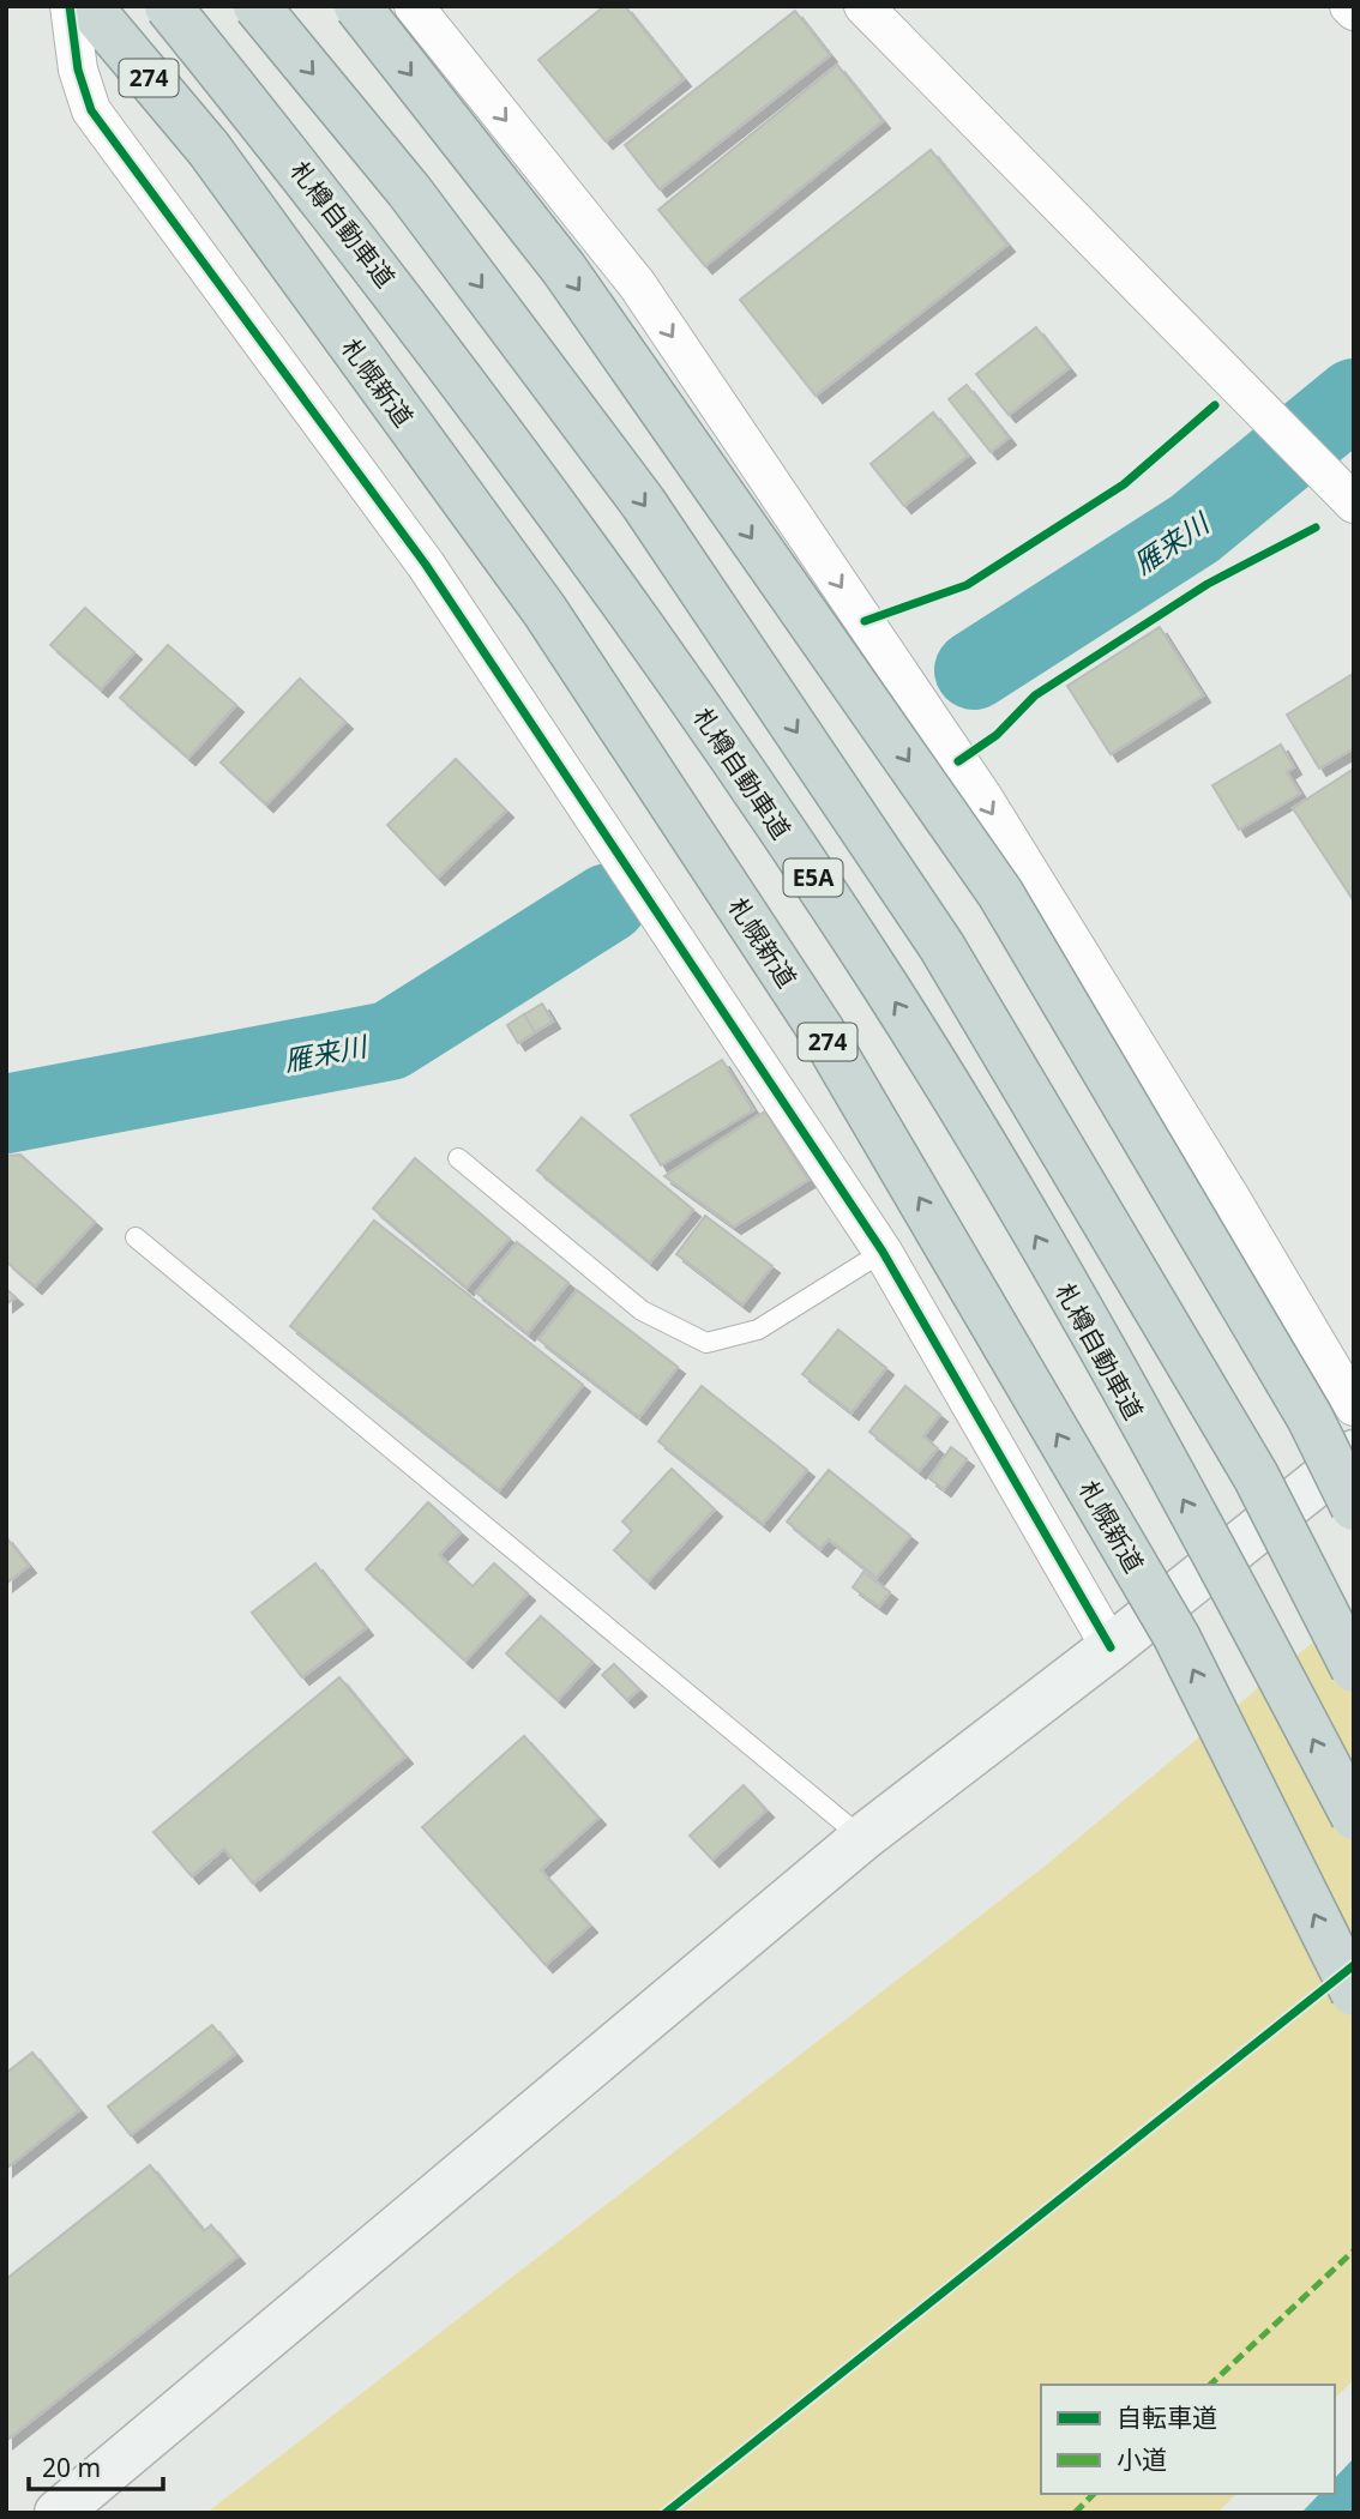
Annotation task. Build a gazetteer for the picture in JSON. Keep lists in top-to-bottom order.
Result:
{
  "streets": {
    "highway": [
      "274",
      "札樽自動車道",
      "札幌新道",
      "E5A"
    ]
  },
  "water": ["雁来川"],
  "legend": ["自転車道", "小道"],
  "scale_bar": "20 m"
}
